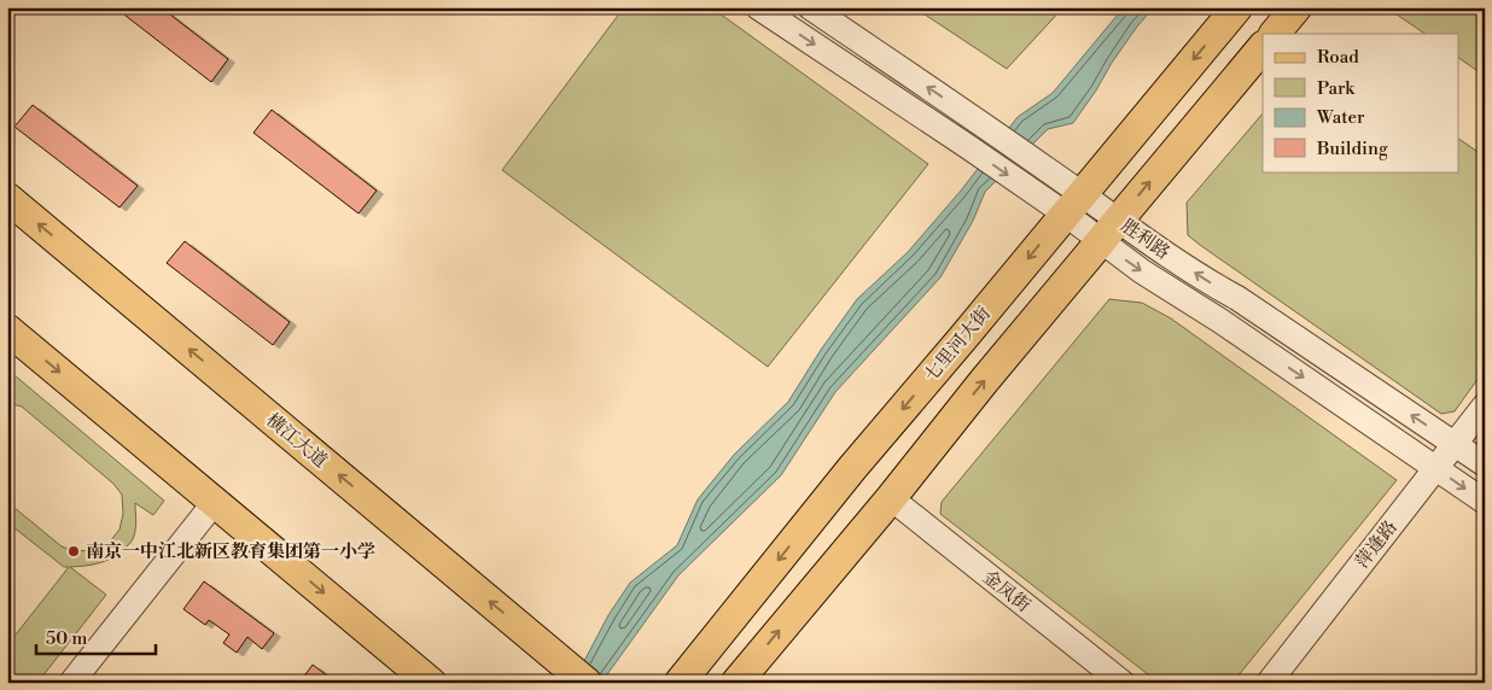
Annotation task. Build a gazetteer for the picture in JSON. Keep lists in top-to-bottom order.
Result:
{
  "streets": {
    "main road": ["七里河大街", "横江大道"],
    "street": ["胜利路", "萍逢路", "金凤街"]
  },
  "crossings": [
    ["胜利路", "七里河大街"],
    ["胜利路", "萍逢路"]
  ],
  "places": ["南京一中江北新区教育集团第一小学"],
  "legend": [
    "Road",
    "Park",
    "Water",
    "Building"
  ],
  "scale_bar": "50 m"
}
